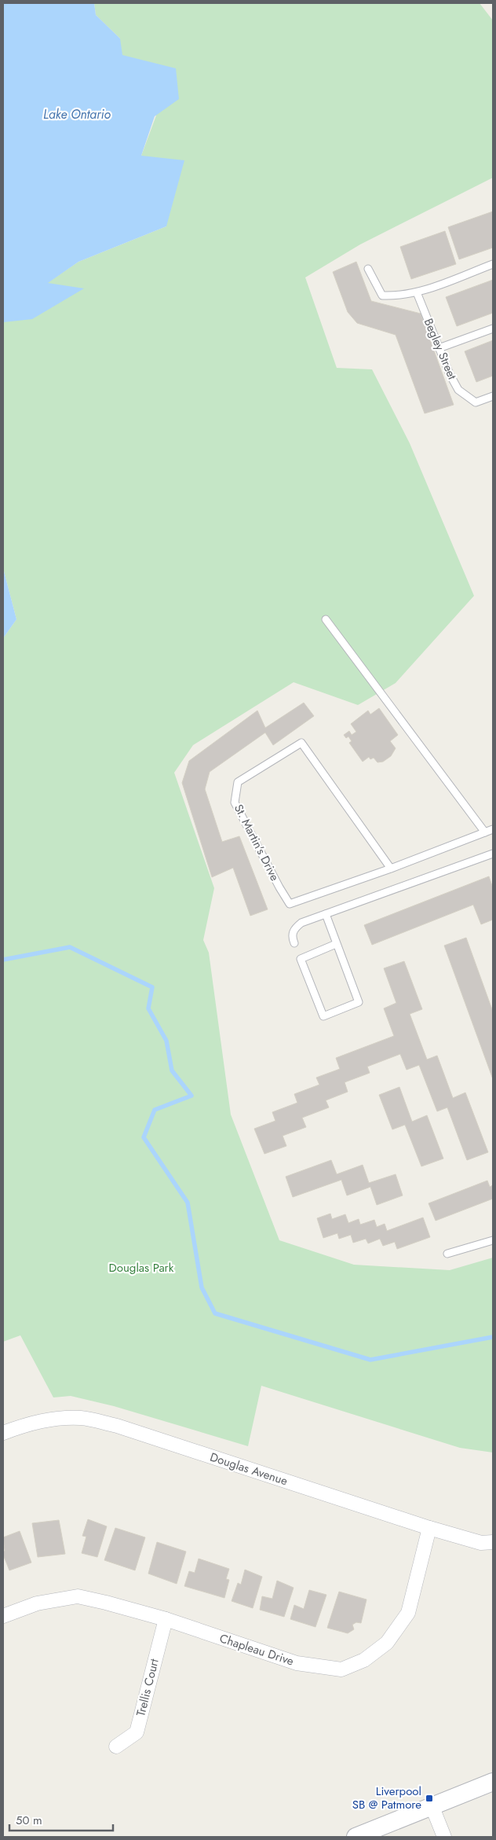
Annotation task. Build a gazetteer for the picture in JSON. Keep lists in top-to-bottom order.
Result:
{
  "streets": {
    "street": ["Douglas Avenue", "Chapleau Drive", "Trellis Court"],
    "lane": ["Begley Street", "St. Martin's Drive"]
  },
  "crossings": [
    ["Douglas Avenue", "Chapleau Drive"],
    ["Chapleau Drive", "Trellis Court"]
  ],
  "water": ["Lake Ontario"],
  "parks": ["Douglas Park"],
  "places": {
    "transit": ["Liverpool SB @ Patmore"]
  },
  "scale_bar": "50 m"
}
